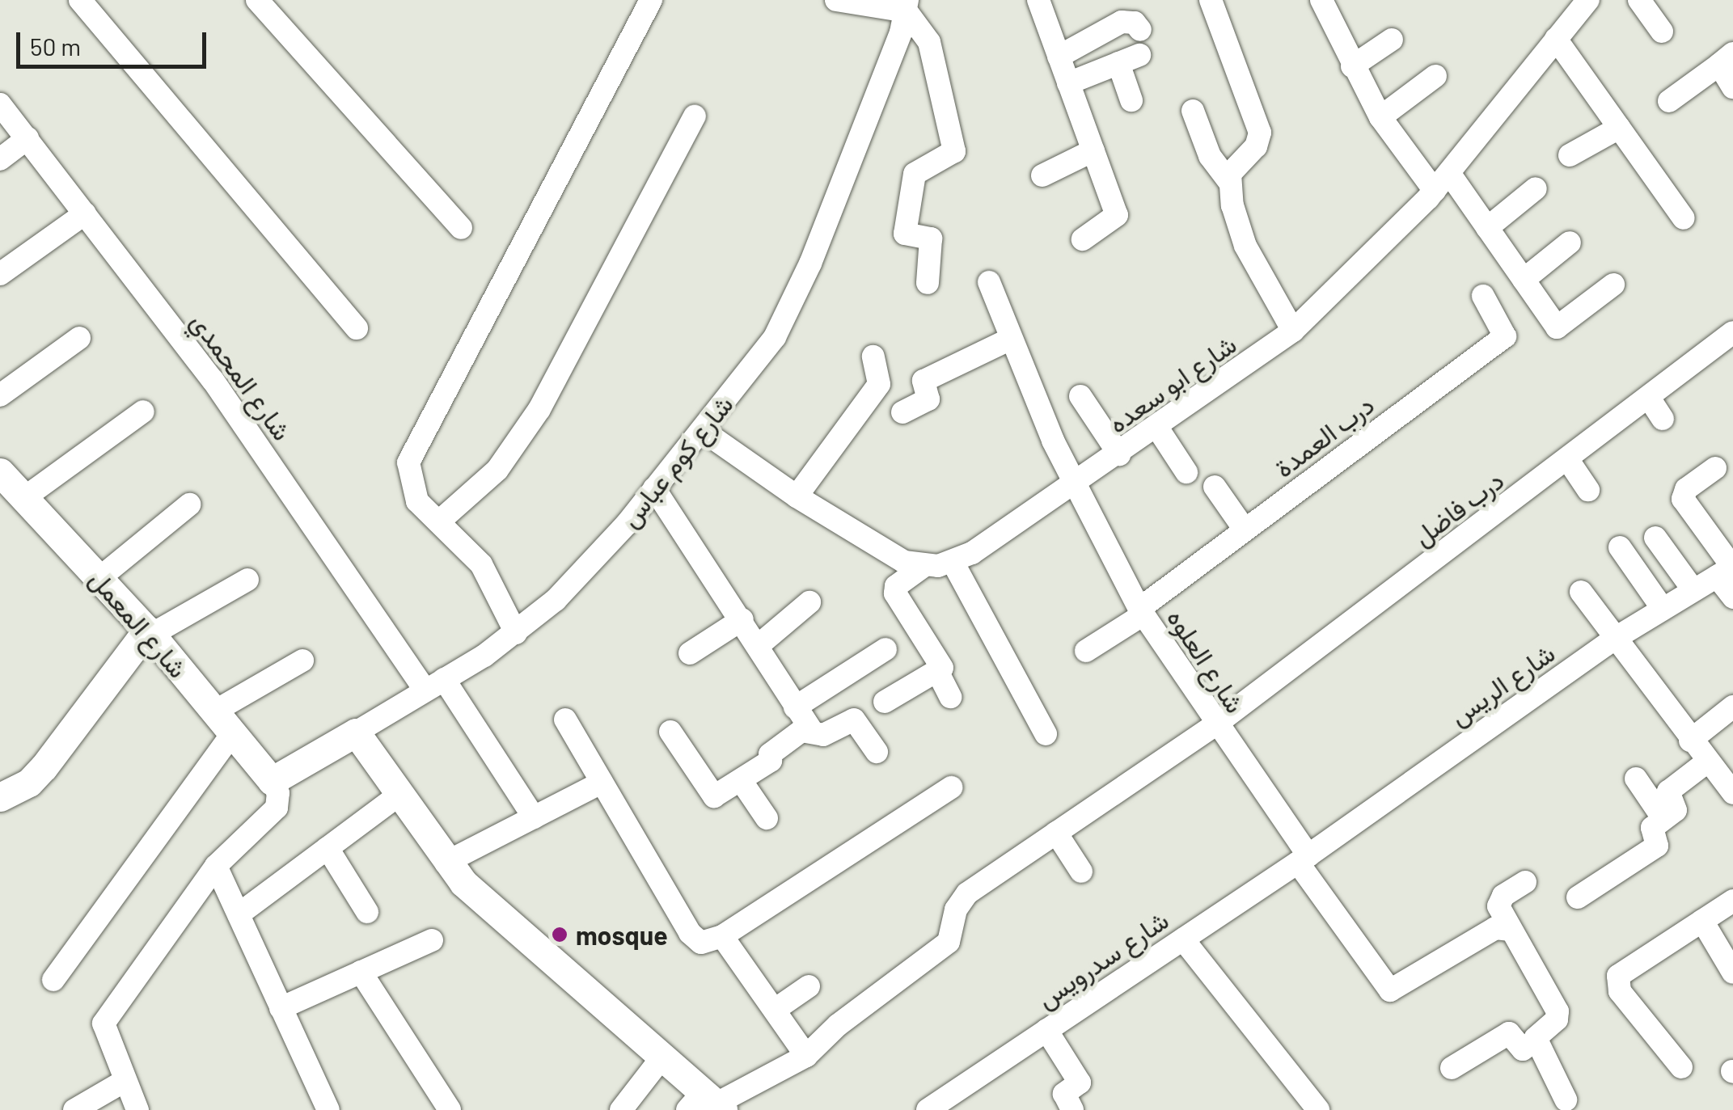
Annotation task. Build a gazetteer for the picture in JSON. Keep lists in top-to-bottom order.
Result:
{
  "streets": {
    "street": [
      "شارع المحمدي",
      "شارع ابو سعده",
      "درب العمدة",
      "شارع كوم عباس",
      "درب فاضل",
      "شارع المعمل",
      "شارع العلوه",
      "شارع الريس",
      "شارع سدرويس"
    ]
  },
  "crossings": [
    ["شارع المحمدي", "شارع كوم عباس"],
    ["شارع ابو سعده", "شارع العلوه"],
    ["درب العمدة", "شارع العلوه"],
    ["شارع كوم عباس", "شارع المعمل"],
    ["درب فاضل", "شارع العلوه"],
    ["شارع العلوه", "شارع الريس"],
    ["شارع العلوه", "شارع سدرويس"],
    ["شارع الريس", "شارع سدرويس"]
  ],
  "places": ["mosque"],
  "scale_bar": "50 m"
}
